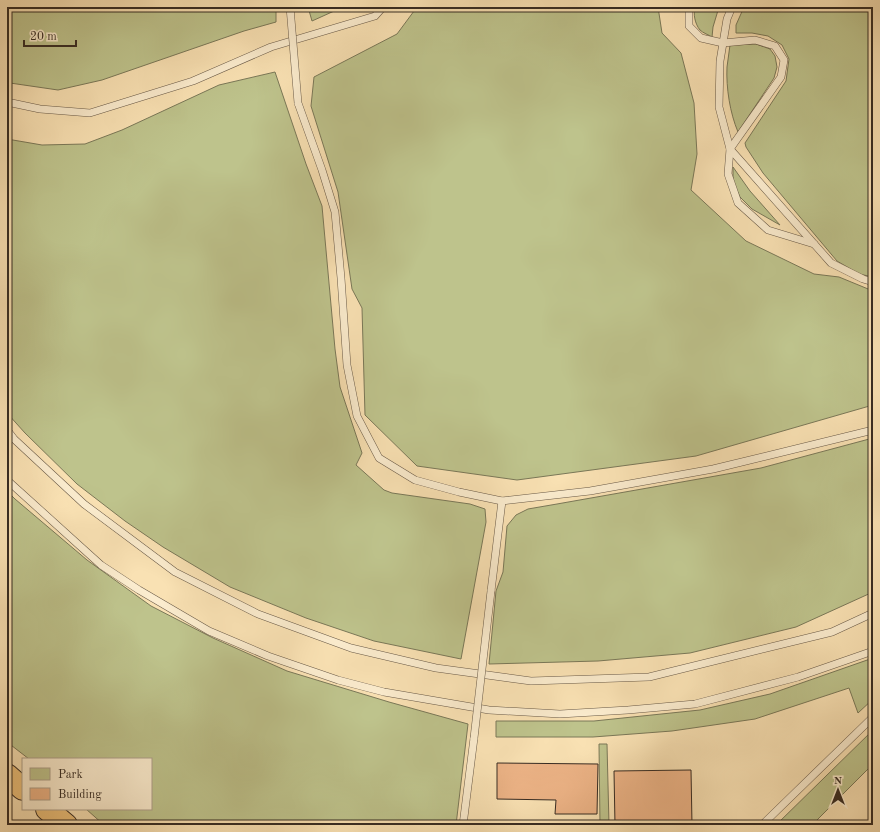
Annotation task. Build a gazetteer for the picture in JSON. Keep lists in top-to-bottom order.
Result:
{
  "legend": ["Park", "Building"],
  "scale_bar": "20 m",
  "north": "top"
}
